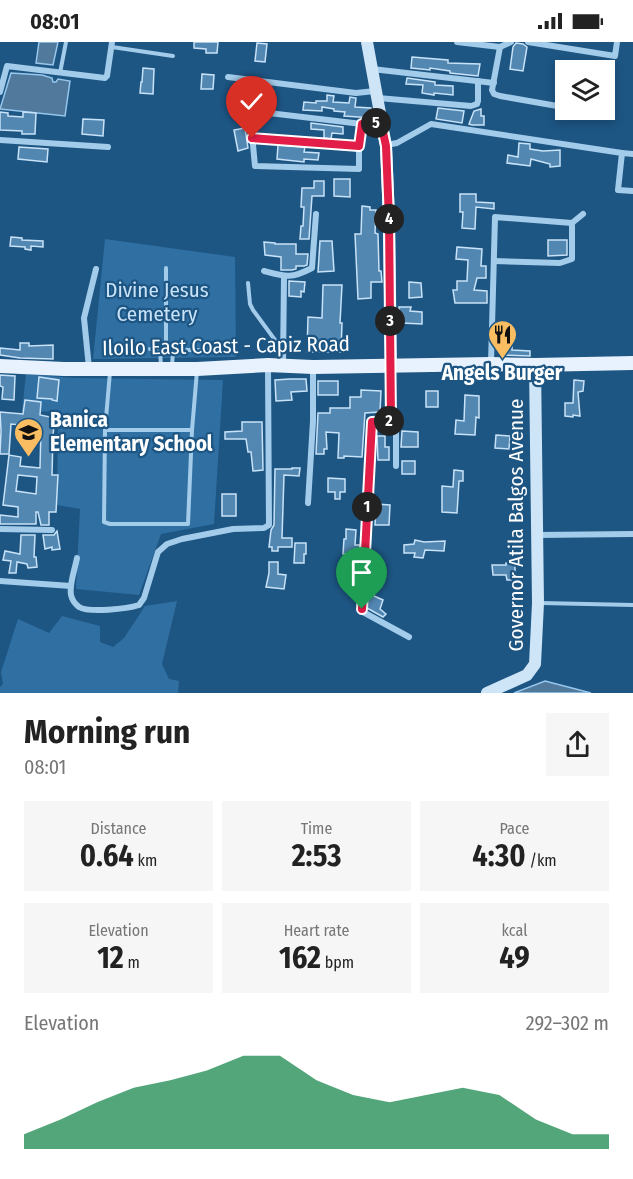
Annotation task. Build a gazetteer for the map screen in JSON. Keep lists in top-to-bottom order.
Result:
{
  "streets": {
    "main road": ["Iloilo East Coast - Capiz Road", "Governor Atila Balgos Avenue"]
  },
  "crossings": [
    ["Iloilo East Coast - Capiz Road", "Governor Atila Balgos Avenue"]
  ],
  "parks": ["Divine Jesus Cemetery"],
  "places": {
    "restaurant": ["Angels Burger"],
    "school or university": ["Banica Elementary School"]
  },
  "page": {
    "status": "08:01",
    "pins": [
      "5",
      "4",
      "3",
      "2",
      "1"
    ],
    "heading": ["Morning run", "08:01"],
    "stats": [
      ["Distance", "0.64 km"],
      ["Time", "2:53"],
      ["Pace", "4:30 /km"],
      ["Elevation", "12 m"],
      ["Heart rate", "162 bpm"],
      ["kcal", "49"]
    ],
    "chart": ["Elevation", "292–302 m"]
  }
}
